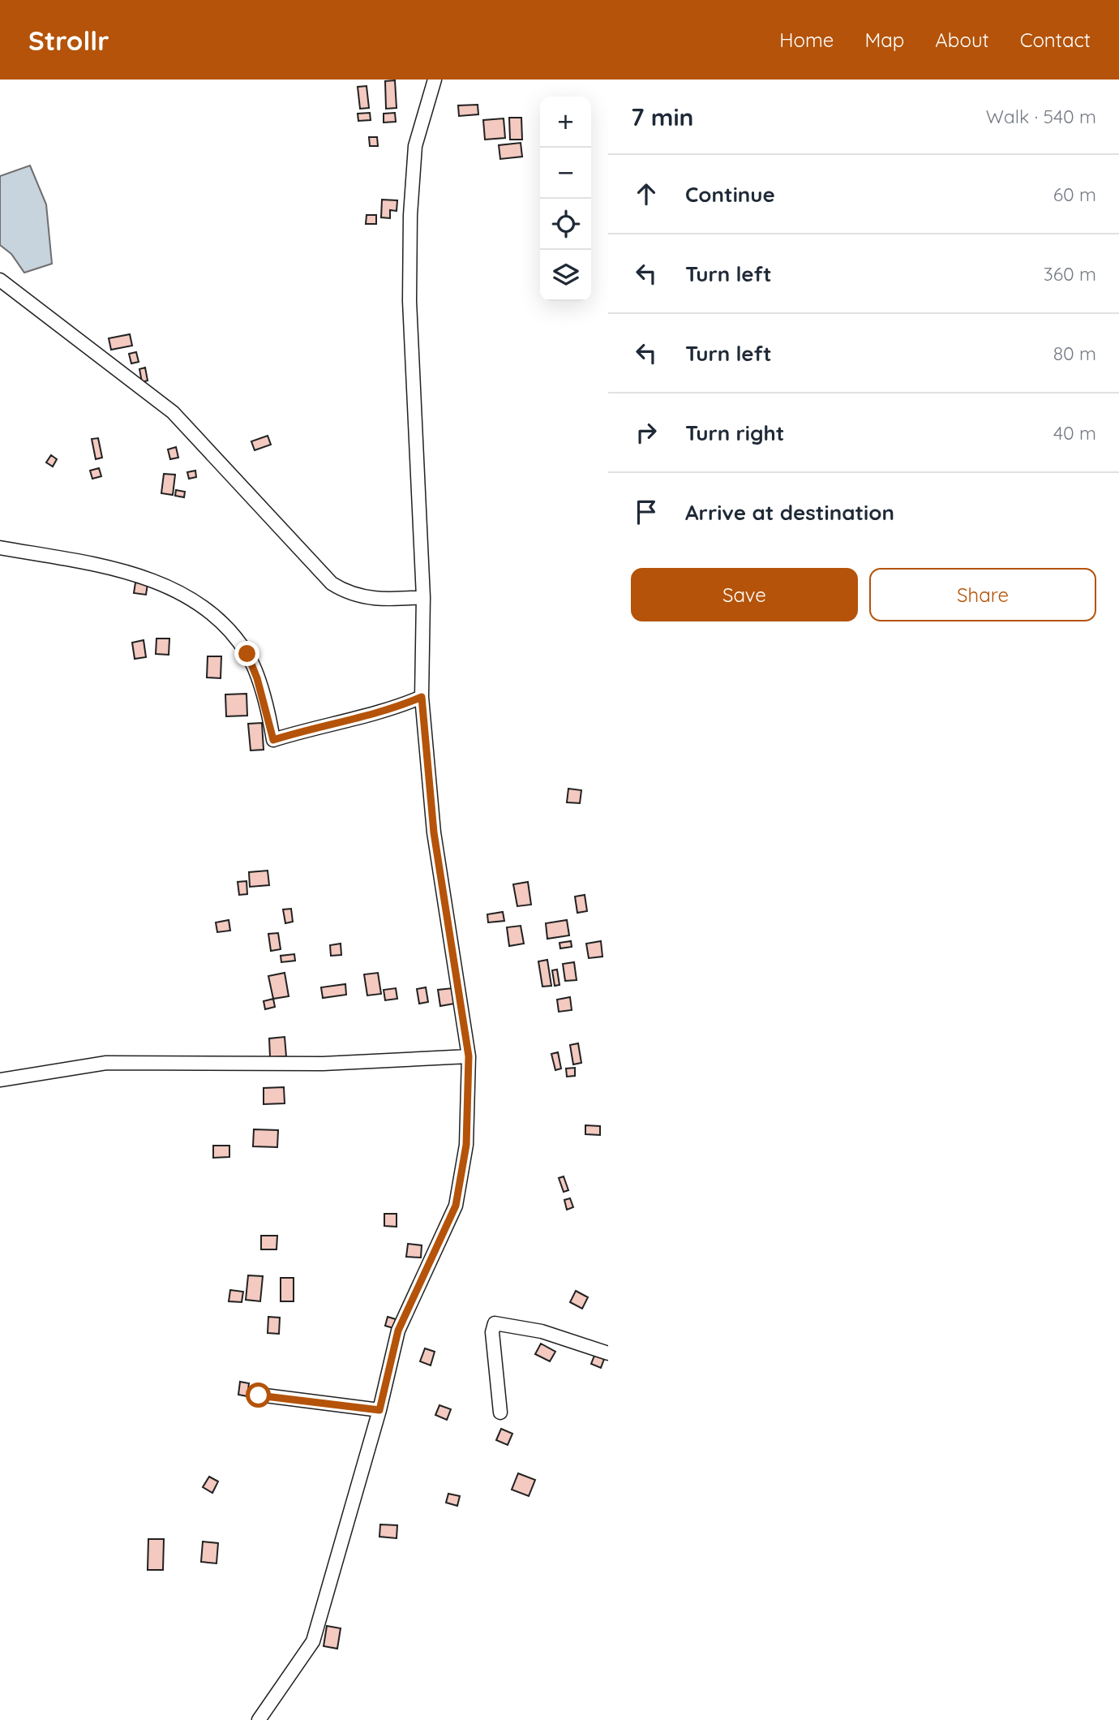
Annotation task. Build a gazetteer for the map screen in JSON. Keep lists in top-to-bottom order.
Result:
{
  "page": {
    "header": "Strollr",
    "nav": [
      "Home",
      "Map",
      "About",
      "Contact"
    ],
    "heading": ["7 min", "Walk · 540 m"],
    "map_buttons": ["+", "−"],
    "list": [
      ["Continue", "60 m"],
      ["Turn left", "360 m"],
      ["Turn left", "80 m"],
      ["Turn right", "40 m"],
      "Arrive at destination"
    ],
    "buttons": ["Save", "Share"]
  }
}
